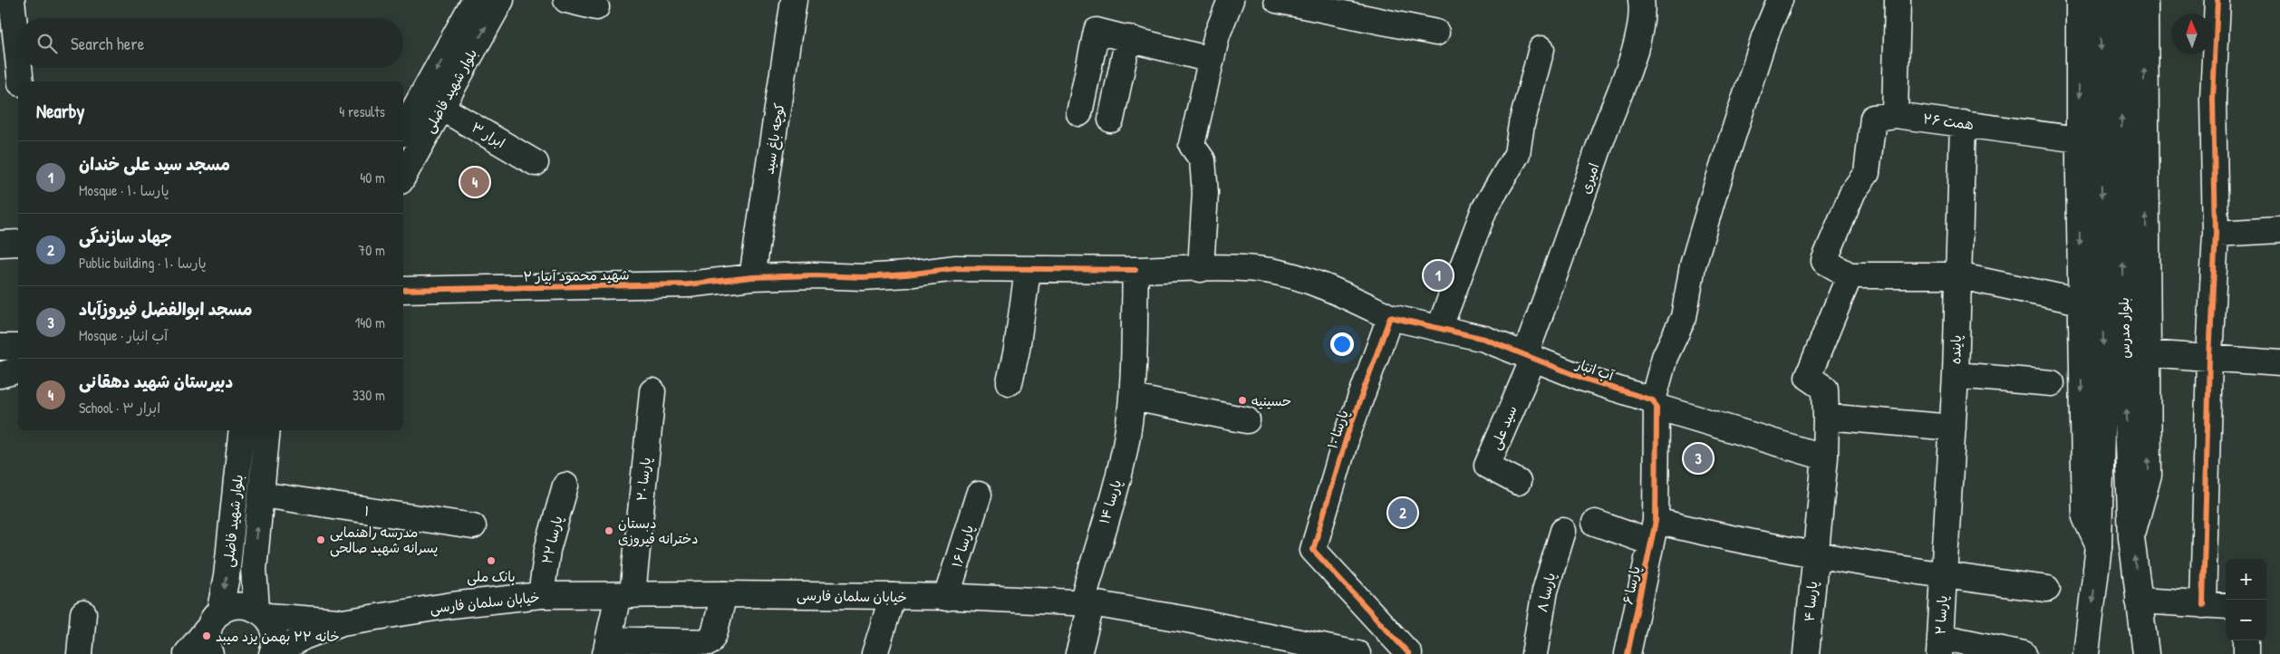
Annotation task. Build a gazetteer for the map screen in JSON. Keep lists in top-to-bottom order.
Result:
{
  "streets": {
    "street": [
      "بلوار شهید فاضلی",
      "همت ۲۶",
      "ابرار ۳",
      "کوچه باغ سید",
      "امیری",
      "شهید محمود آبیار ۲",
      "بلوار مدرس",
      "پاینده",
      "آب انبار",
      "سید علی",
      "پارسا ۱۰",
      "پارسا ۲۰",
      "پارسا ۱۴",
      "۱",
      "پارسا ۲۲",
      "پارسا ۱۶",
      "پارسا ۶",
      "پارسا ۸",
      "خیابان سلمان فارسی",
      "پارسا ۴",
      "پارسا ۲"
    ]
  },
  "crossings": [
    ["بلوار شهید فاضلی", "ابرار ۳"],
    ["بلوار شهید فاضلی", "۱"],
    ["بلوار شهید فاضلی", "خیابان سلمان فارسی"],
    ["همت ۲۶", "پاینده"],
    ["همت ۲۶", "پارسا ۴"],
    ["کوچه باغ سید", "شهید محمود آبیار ۲"],
    ["امیری", "آب انبار"],
    ["امیری", "سید علی"],
    ["شهید محمود آبیار ۲", "پارسا ۱۰"],
    ["شهید محمود آبیار ۲", "پارسا ۱۴"],
    ["پاینده", "پارسا ۲"],
    ["آب انبار", "سید علی"],
    ["آب انبار", "پارسا ۶"],
    ["آب انبار", "پارسا ۴"],
    ["پارسا ۲۰", "خیابان سلمان فارسی"],
    ["پارسا ۱۴", "خیابان سلمان فارسی"],
    ["پارسا ۲۲", "خیابان سلمان فارسی"],
    ["پارسا ۱۶", "خیابان سلمان فارسی"]
  ],
  "places": [
    "حسینیه",
    "دبستان دخترانه فیروزی",
    "مدرسه راهنمایی پسرانه شهید صالحی",
    "بانک ملی",
    "خانه ۲۲ بهمن یزد میبد"
  ],
  "north": "top",
  "page": {
    "search": "Search here",
    "heading": ["Nearby", "4 results"],
    "list": [
      {
        "mark": "1",
        "name": "مسجد سید علی خندان",
        "note": "Mosque · پارسا ۱۰",
        "value": "40 m"
      },
      {
        "mark": "2",
        "name": "جهاد سازندگی",
        "note": "Public building · پارسا ۱۰",
        "value": "70 m"
      },
      {
        "mark": "3",
        "name": "مسجد ابوالفضل فیروزآباد",
        "note": "Mosque · آب انبار",
        "value": "140 m"
      },
      {
        "mark": "4",
        "name": "دبیرستان شهید دهقانی",
        "note": "School · ابرار ۳",
        "value": "330 m"
      }
    ],
    "pins": [
      "4",
      "1",
      "3",
      "2"
    ],
    "map_buttons": ["+", "−"]
  }
}
